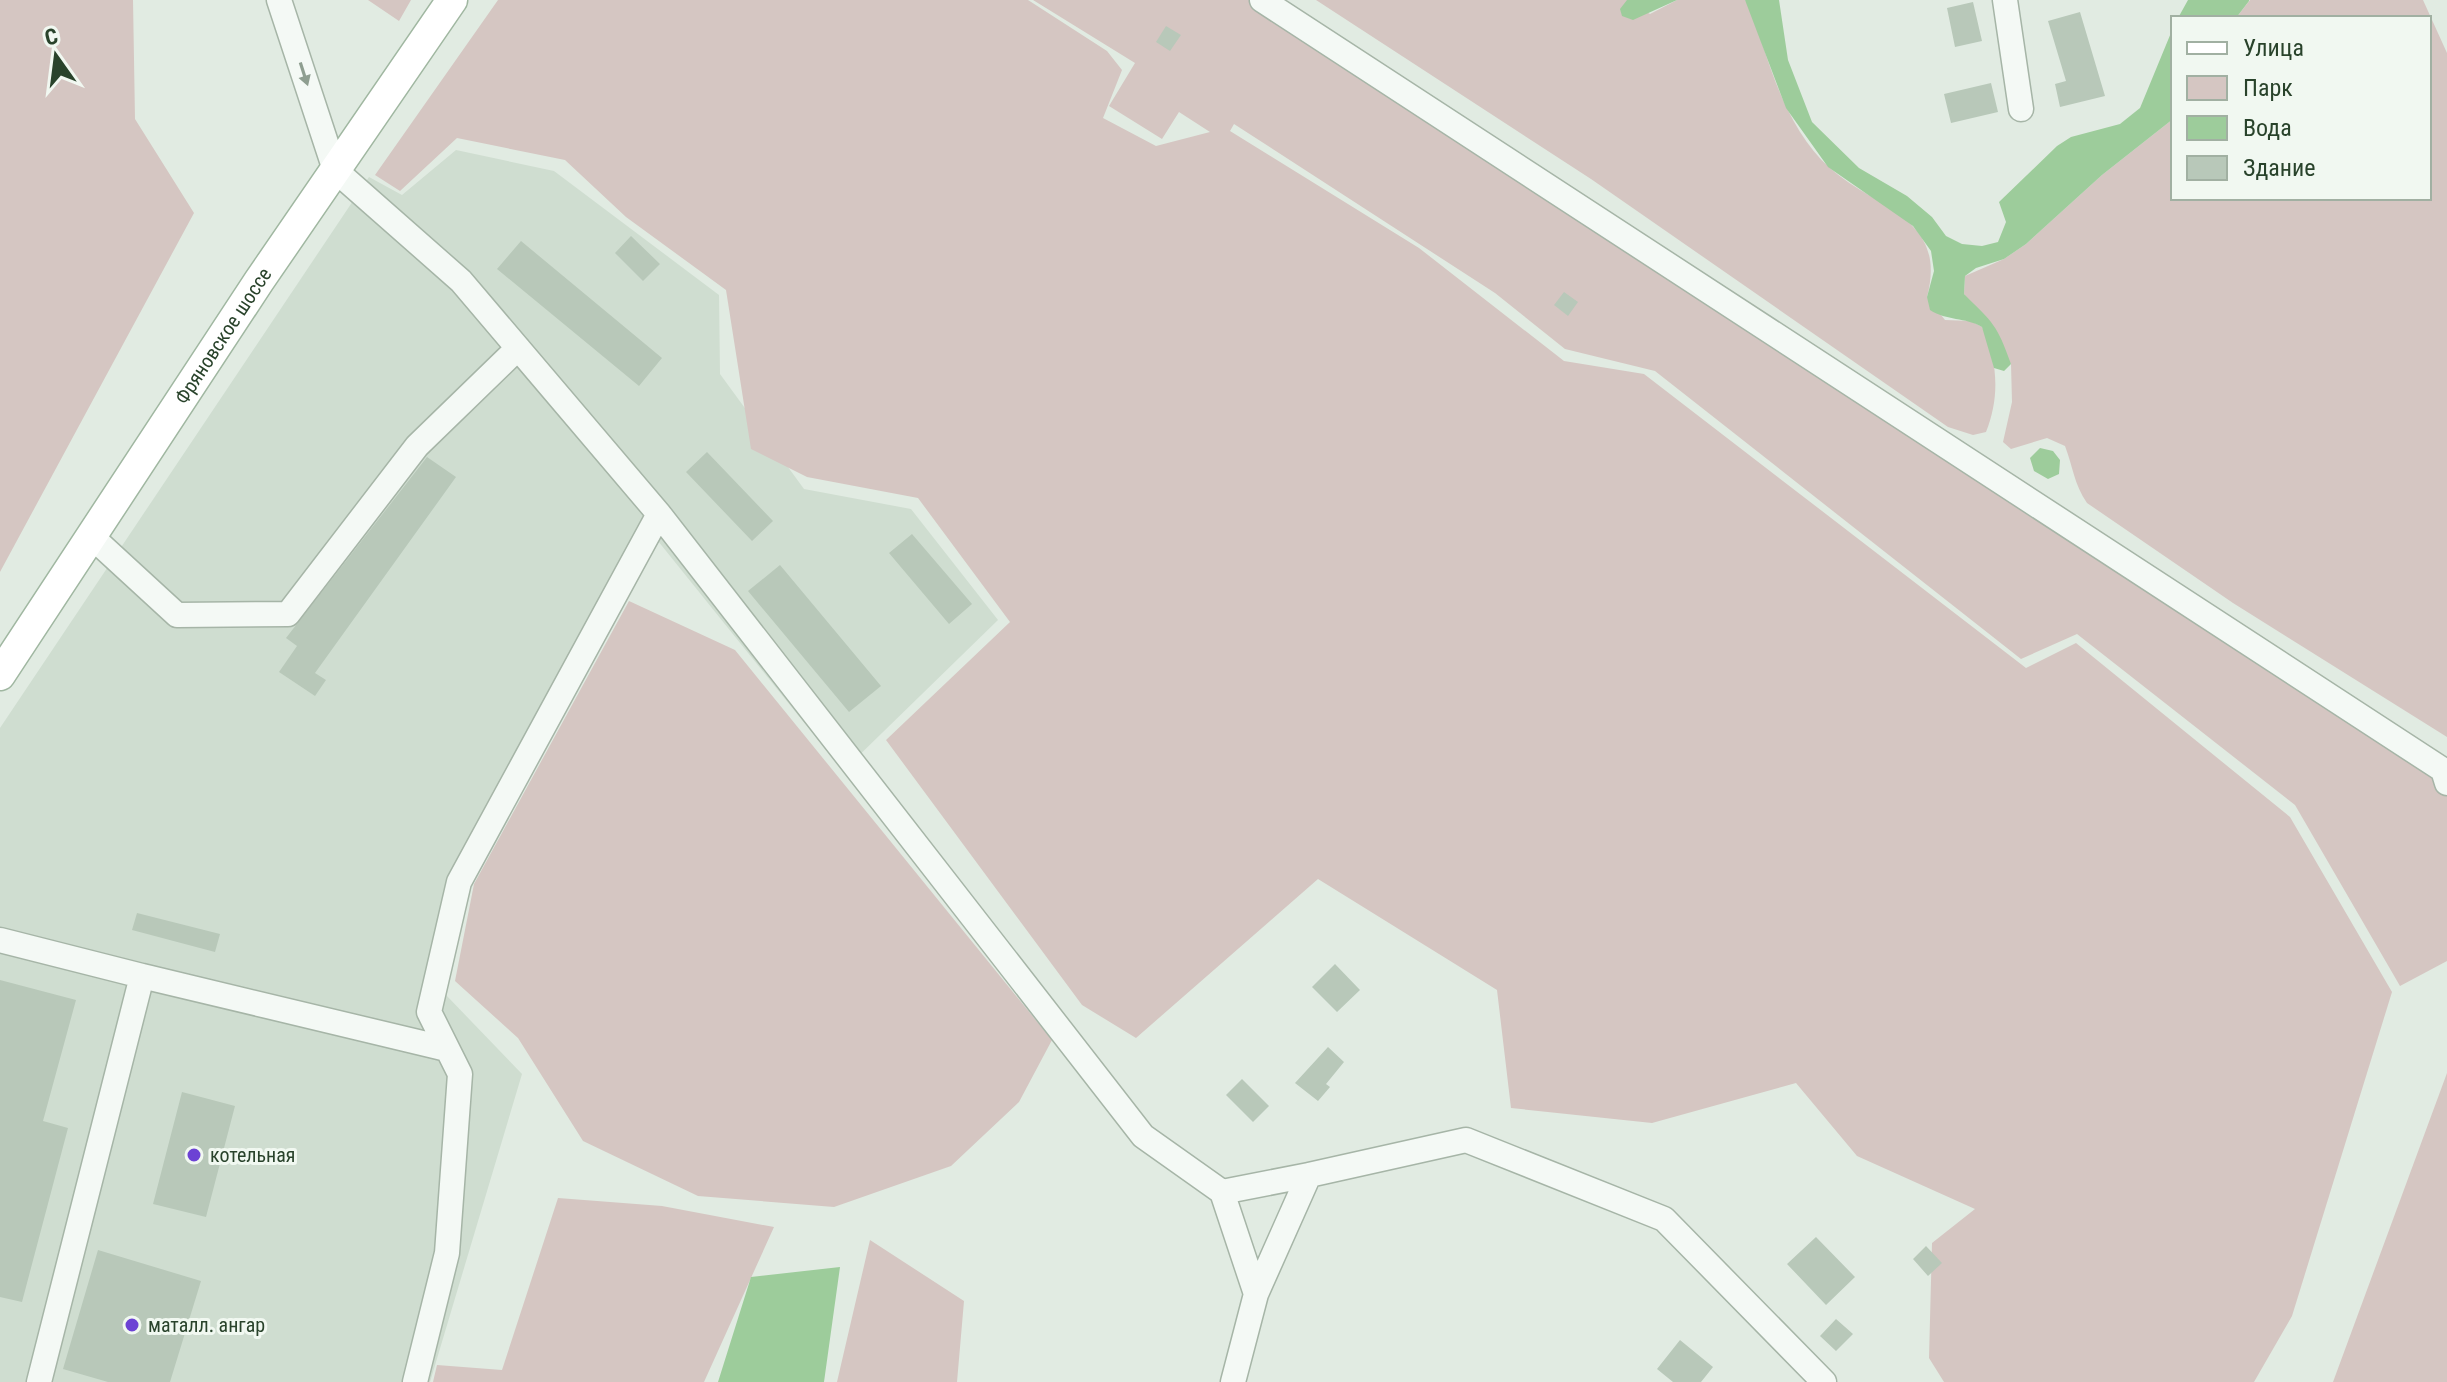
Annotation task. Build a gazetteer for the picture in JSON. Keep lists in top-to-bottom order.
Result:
{
  "streets": {
    "main road": ["Фряновское шоссе"]
  },
  "places": ["котельная", "маталл. ангар"],
  "legend": [
    "Улица",
    "Парк",
    "Вода",
    "Здание"
  ],
  "north": "top"
}
